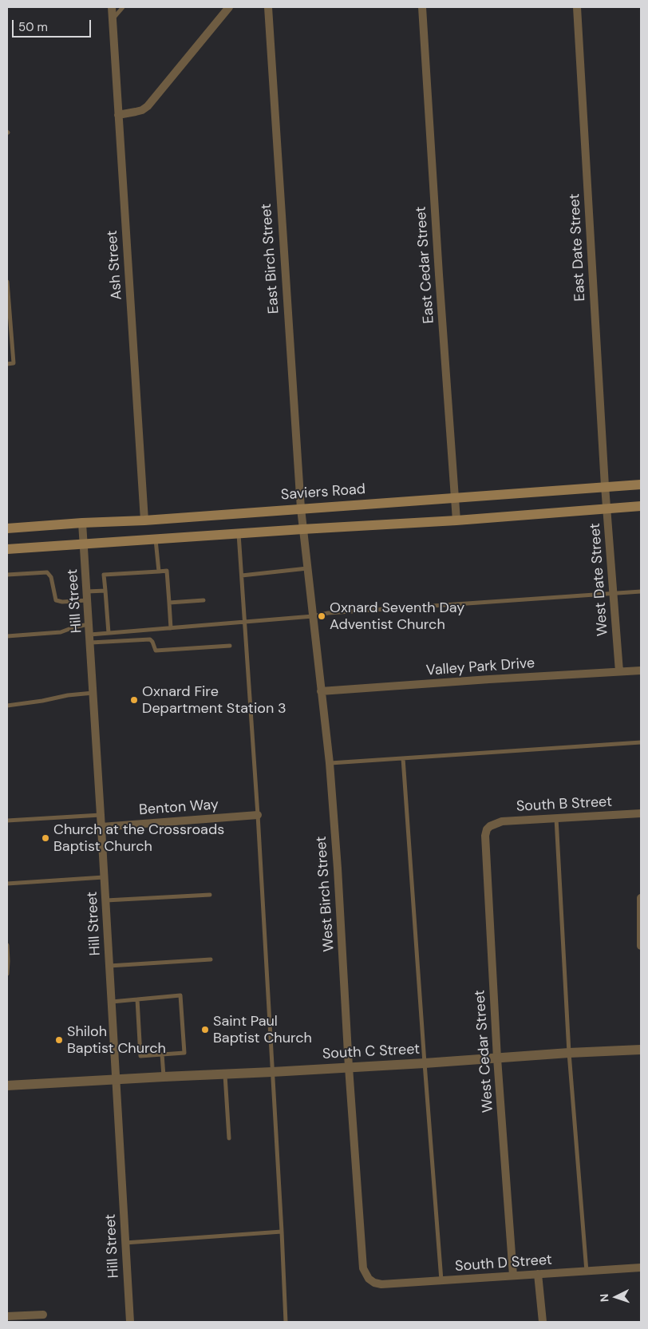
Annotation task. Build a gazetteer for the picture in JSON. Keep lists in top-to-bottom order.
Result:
{
  "streets": {
    "main road": ["Saviers Road"],
    "street": [
      "East Date Street",
      "East Birch Street",
      "Ash Street",
      "East Cedar Street",
      "West Date Street",
      "Hill Street",
      "Valley Park Drive",
      "South B Street",
      "Benton Way",
      "West Birch Street",
      "West Cedar Street",
      "South C Street",
      "South D Street"
    ]
  },
  "crossings": [
    ["East Date Street", "Saviers Road"],
    ["East Date Street", "West Date Street"],
    ["East Birch Street", "Saviers Road"],
    ["East Birch Street", "West Birch Street"],
    ["Ash Street", "Saviers Road"],
    ["East Cedar Street", "Saviers Road"],
    ["Saviers Road", "West Date Street"],
    ["Saviers Road", "Hill Street"],
    ["Saviers Road", "West Birch Street"],
    ["West Date Street", "Valley Park Drive"],
    ["Hill Street", "Benton Way"],
    ["Hill Street", "South C Street"],
    ["Valley Park Drive", "West Birch Street"],
    ["South B Street", "West Cedar Street"],
    ["West Birch Street", "South C Street"],
    ["West Birch Street", "South D Street"],
    ["West Cedar Street", "South C Street"],
    ["West Cedar Street", "South D Street"]
  ],
  "places": [
    "Oxnard Seventh Day Adventist Church",
    "Oxnard Fire Department Station 3",
    "Church at the Crossroads Baptist Church",
    "Saint Paul Baptist Church",
    "Shiloh Baptist Church"
  ],
  "scale_bar": "50 m",
  "north": "left"
}
